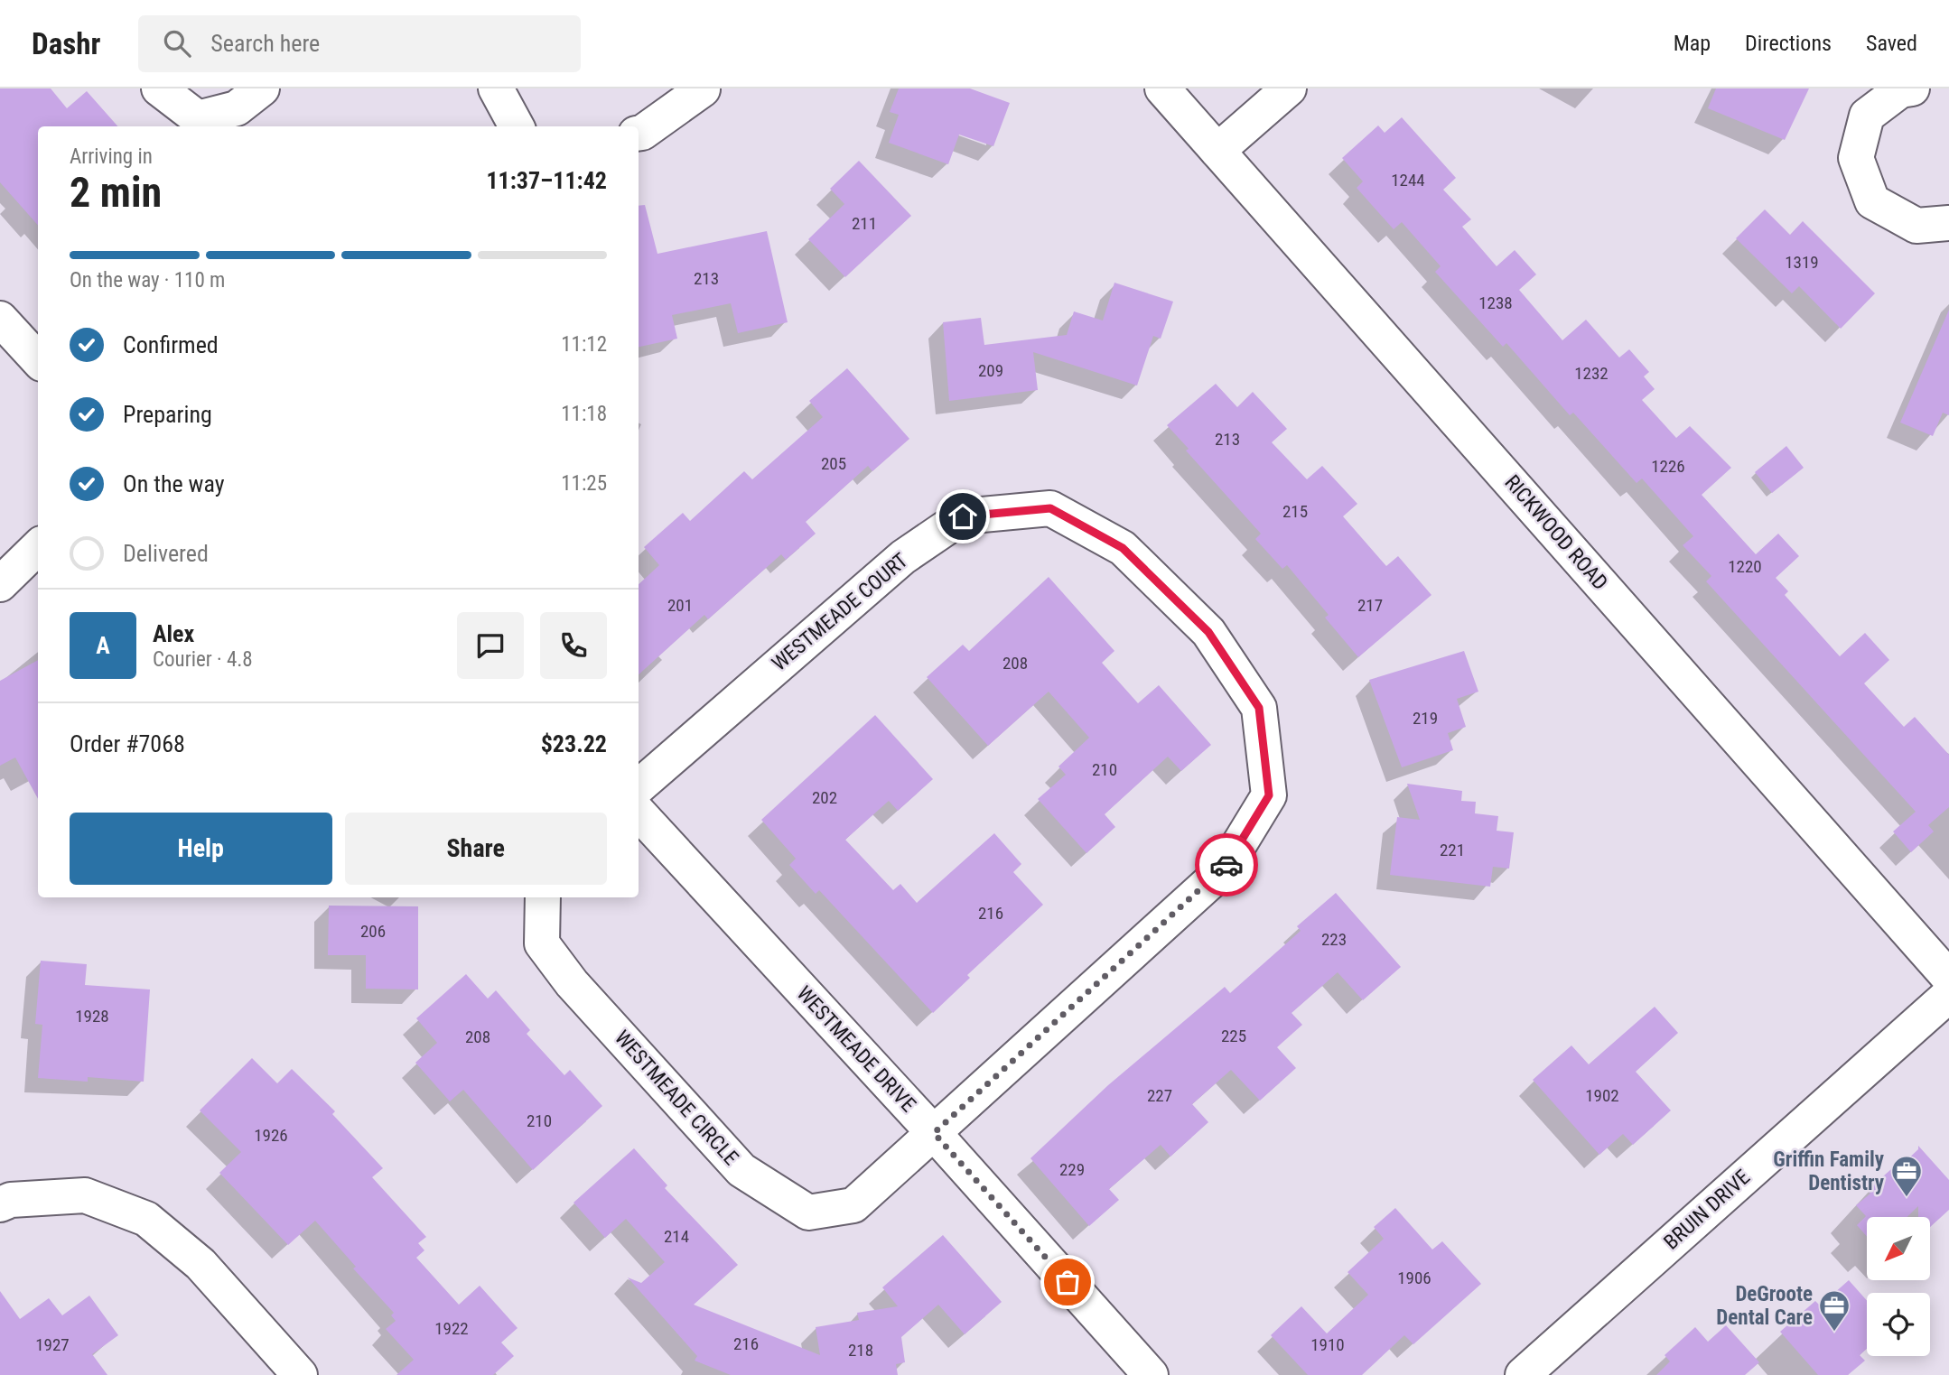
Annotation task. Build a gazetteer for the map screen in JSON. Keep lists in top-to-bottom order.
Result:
{
  "streets": {
    "street": [
      "RICKWOOD ROAD",
      "WESTMEADE COURT",
      "WESTMEADE DRIVE",
      "WESTMEADE CIRCLE",
      "BRUIN DRIVE"
    ]
  },
  "crossings": [
    ["WESTMEADE COURT", "WESTMEADE DRIVE"],
    ["WESTMEADE COURT", "WESTMEADE CIRCLE"],
    ["WESTMEADE DRIVE", "WESTMEADE CIRCLE"]
  ],
  "places": {
    "office": ["Griffin Family Dentistry", "DeGroote Dental Care"]
  },
  "house_numbers": [
    "1244",
    "211",
    "1319",
    "213",
    "1238",
    "209",
    "1232",
    "213",
    "205",
    "1226",
    "215",
    "1220",
    "201",
    "217",
    "208",
    "219",
    "210",
    "202",
    "221",
    "216",
    "206",
    "223",
    "1928",
    "225",
    "208",
    "227",
    "1902",
    "210",
    "1926",
    "229",
    "214",
    "1906",
    "1922",
    "216",
    "1927",
    "1910",
    "218"
  ],
  "north": "bottom left",
  "page": {
    "header": "Dashr",
    "search": "Search here",
    "nav": ["Map", "Directions", "Saved"],
    "heading": ["2 min", "Arriving in", "11:37–11:42"],
    "panel": [
      "Alex",
      "Courier · 4.8",
      "Order #7068",
      "$23.22"
    ],
    "bar": "On the way · 110 m",
    "list": [
      ["Confirmed", "11:12"],
      ["Preparing", "11:18"],
      ["On the way", "11:25"],
      "Delivered"
    ],
    "round": "A",
    "buttons": ["Help", "Share"]
  }
}
